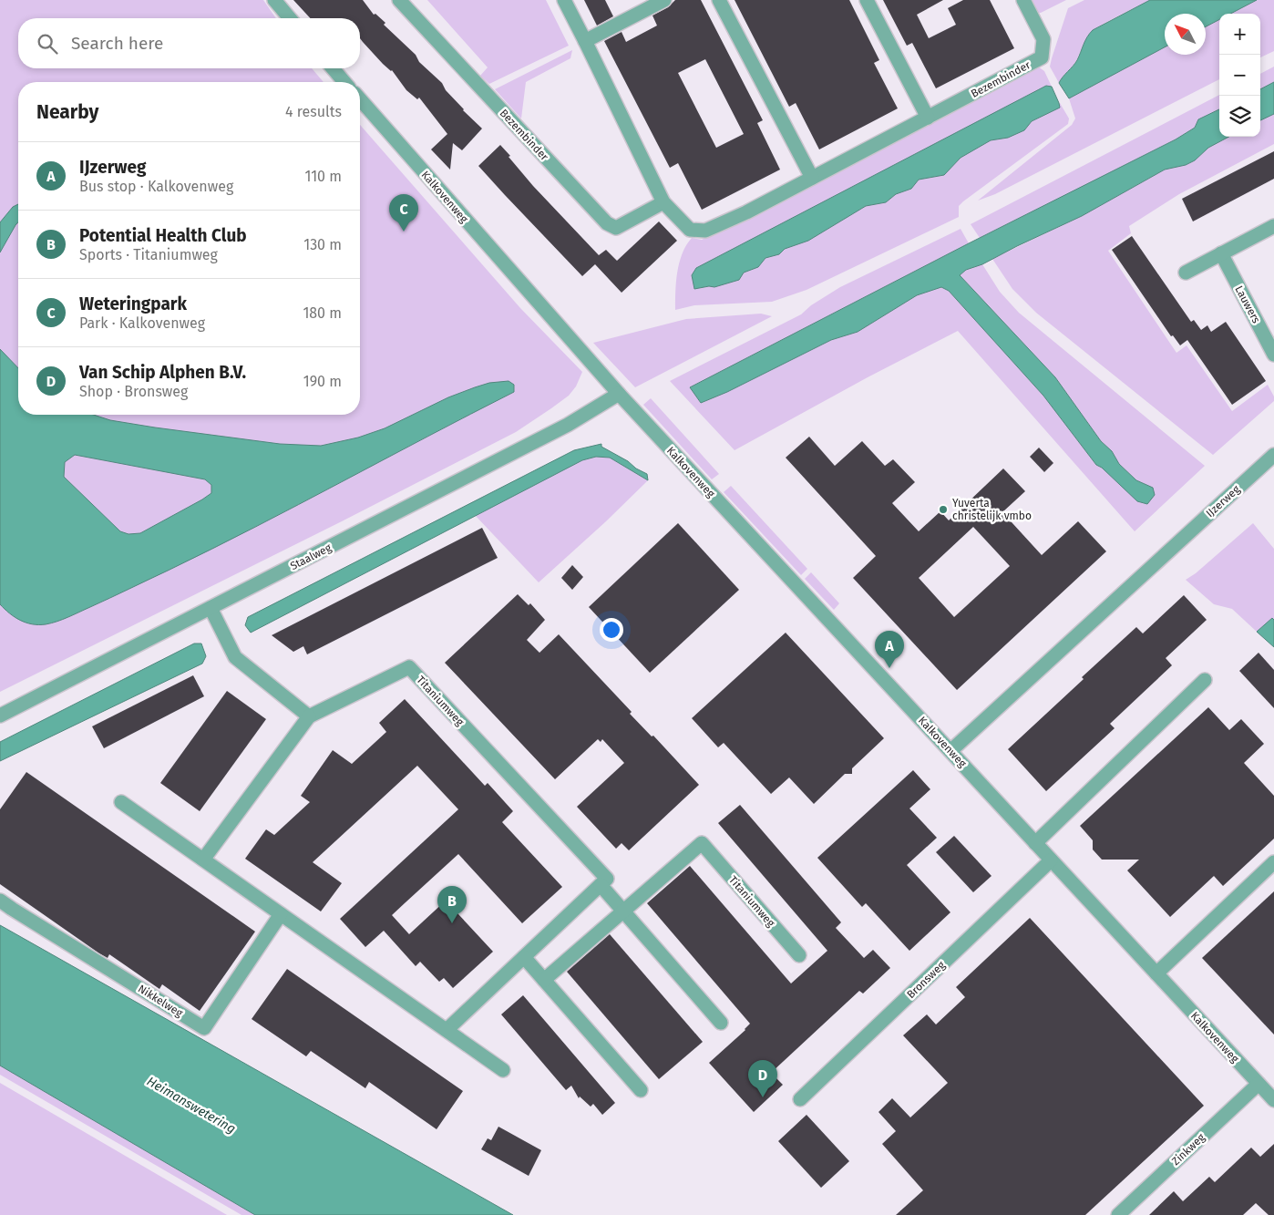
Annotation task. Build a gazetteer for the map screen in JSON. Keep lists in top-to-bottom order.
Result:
{
  "streets": {
    "street": [
      "Bezembinder",
      "Kalkovenweg",
      "Lauwers",
      "IJzerweg",
      "Staalweg",
      "Titaniumweg",
      "Bronsweg",
      "Nikkelweg",
      "Zinkweg"
    ]
  },
  "crossings": [
    ["Kalkovenweg", "IJzerweg"],
    ["Kalkovenweg", "Staalweg"],
    ["Kalkovenweg", "Bronsweg"],
    ["Kalkovenweg", "Zinkweg"]
  ],
  "water": ["Heimanswetering"],
  "places": ["Yuverta christelijk vmbo"],
  "north": "top left",
  "page": {
    "map_buttons": ["+", "−"],
    "search": "Search here",
    "heading": ["Nearby", "4 results"],
    "list": [
      {
        "mark": "A",
        "name": "IJzerweg",
        "note": "Bus stop · Kalkovenweg",
        "value": "110 m"
      },
      {
        "mark": "B",
        "name": "Potential Health Club",
        "note": "Sports · Titaniumweg",
        "value": "130 m"
      },
      {
        "mark": "C",
        "name": "Weteringpark",
        "note": "Park · Kalkovenweg",
        "value": "180 m"
      },
      {
        "mark": "D",
        "name": "Van Schip Alphen B.V.",
        "note": "Shop · Bronsweg",
        "value": "190 m"
      }
    ],
    "pins": [
      "C",
      "A",
      "B",
      "D"
    ]
  }
}
